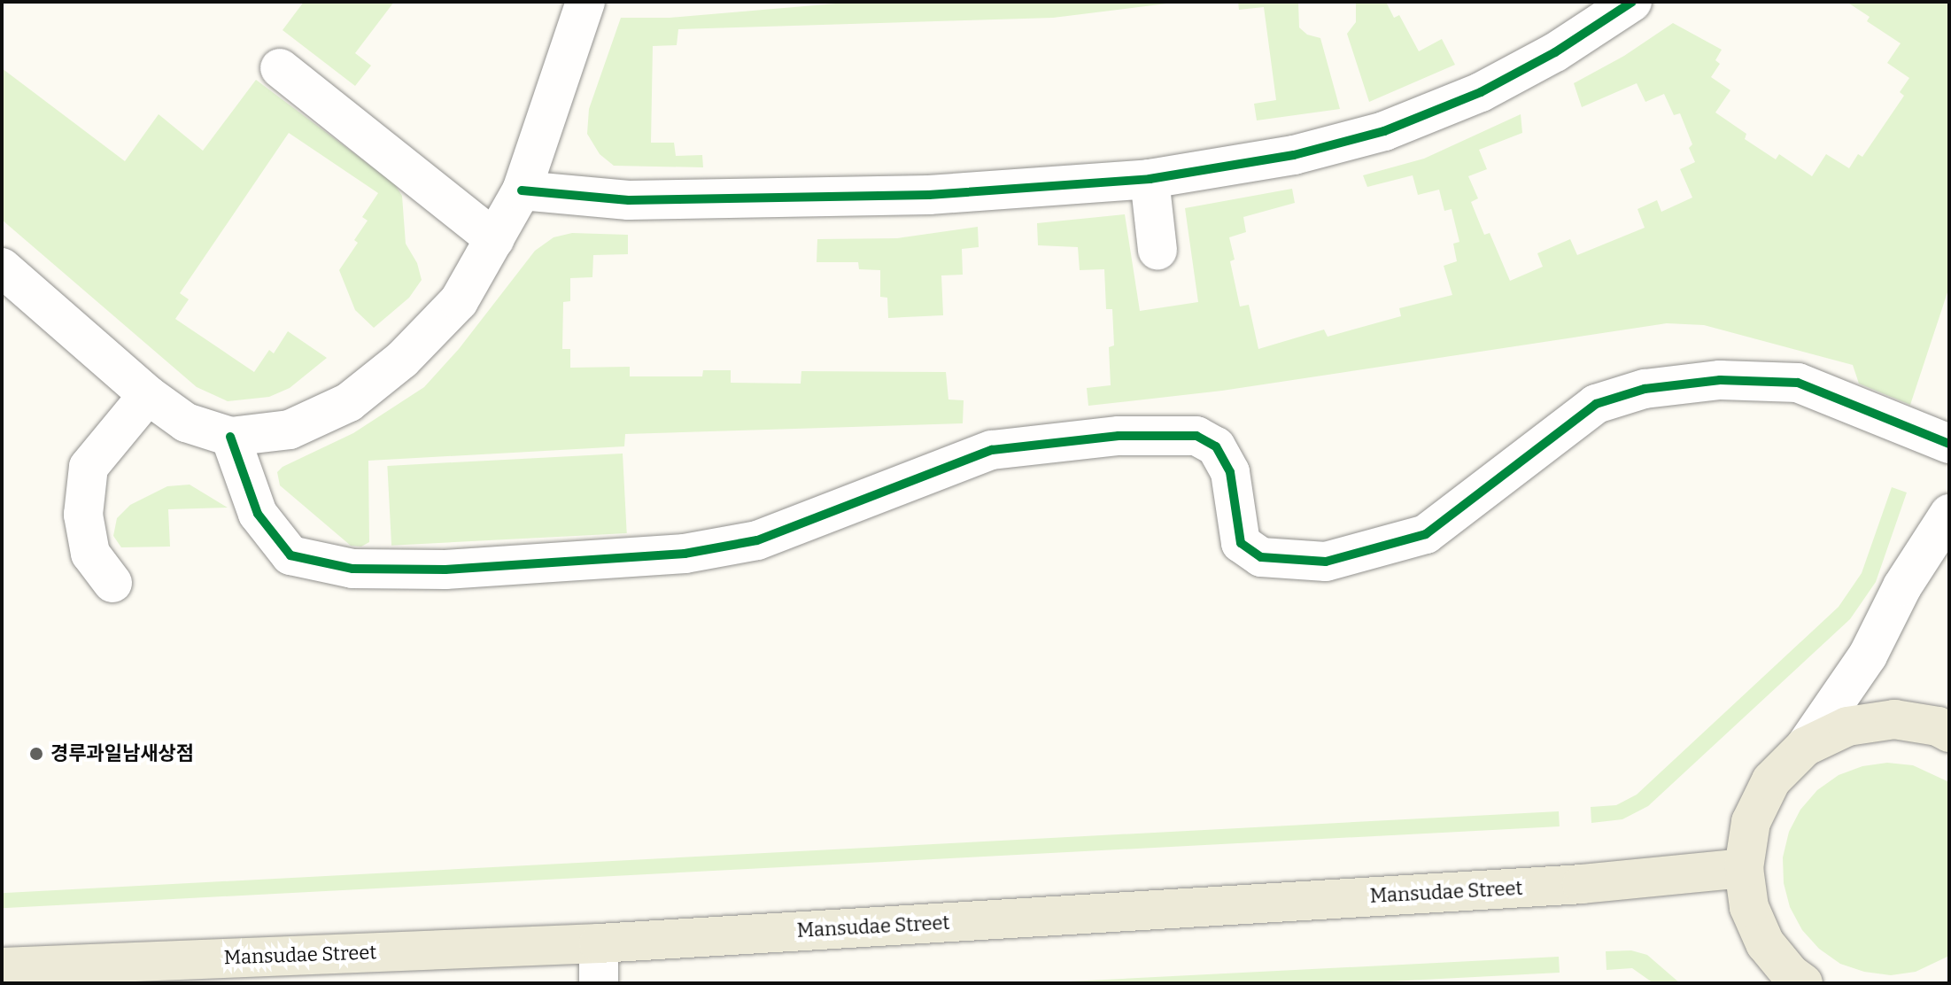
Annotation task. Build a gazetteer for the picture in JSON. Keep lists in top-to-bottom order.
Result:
{
  "streets": {
    "main road": ["Mansudae Street"]
  },
  "places": ["경루과일남새상점"]
}
